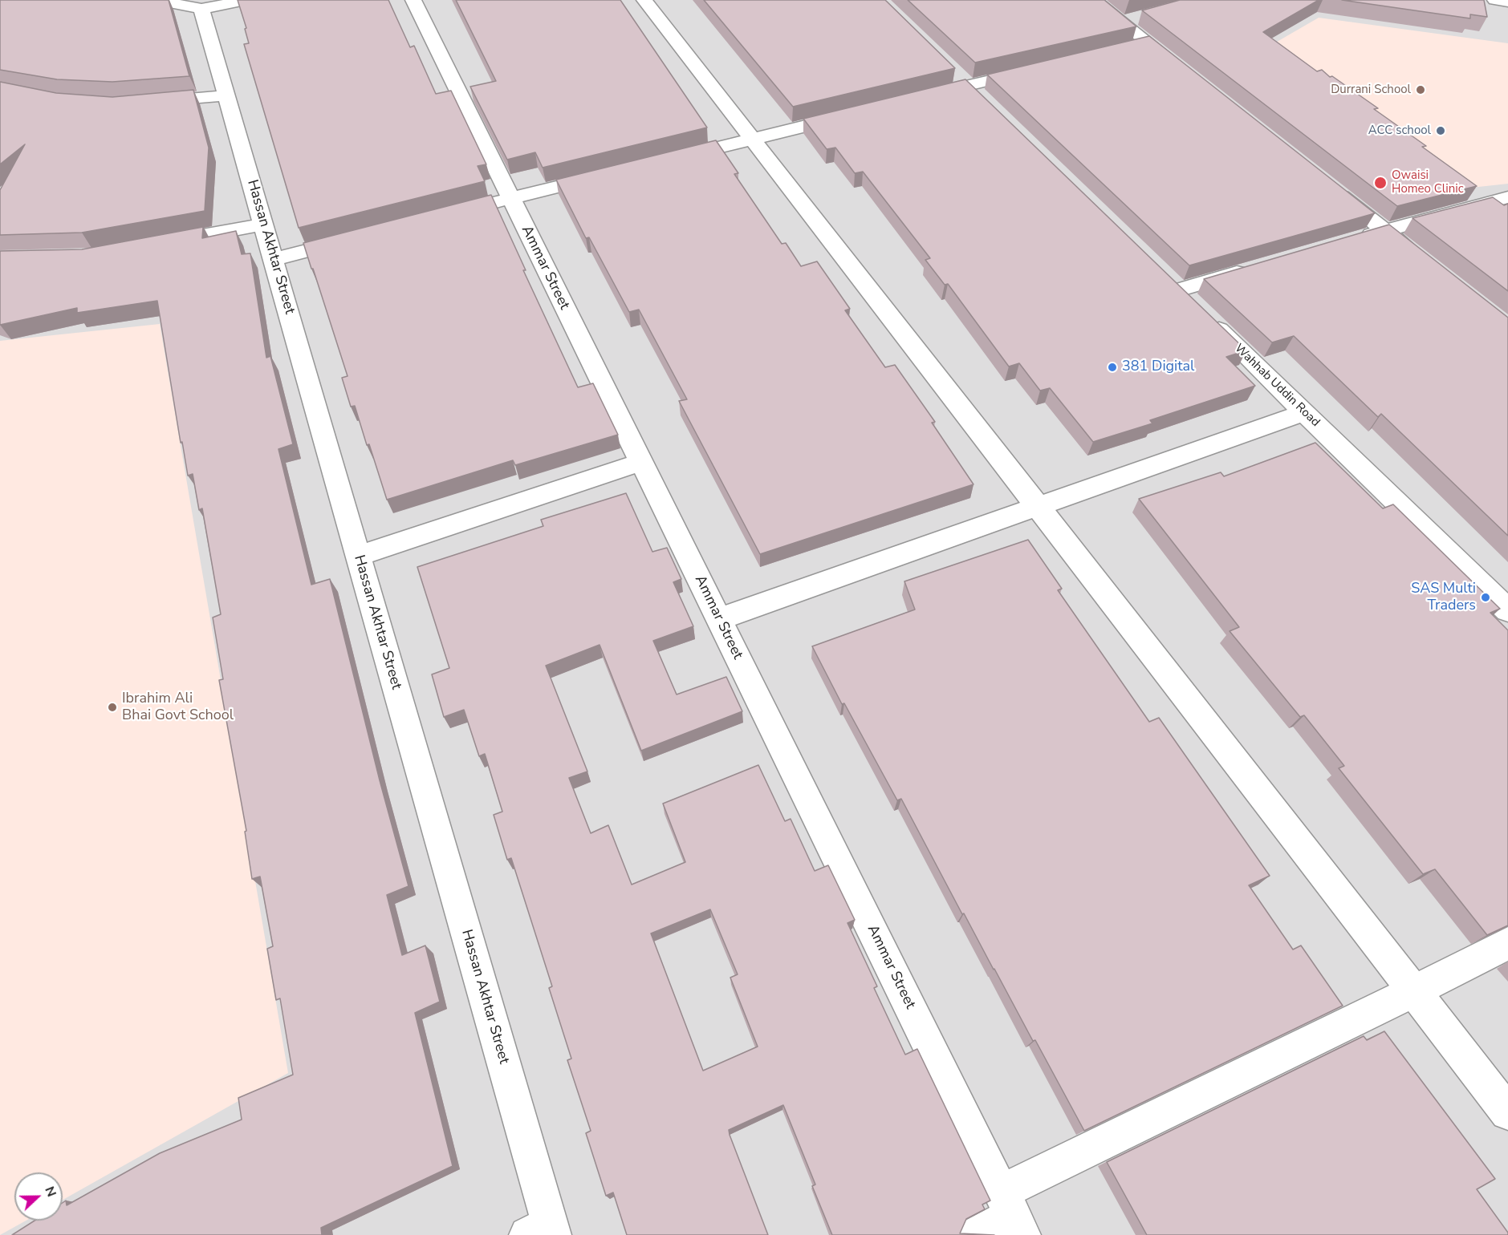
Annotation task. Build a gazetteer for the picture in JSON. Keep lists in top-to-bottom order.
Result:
{
  "streets": {
    "street": ["Hassan Akhtar Street", "Ammar Street", "Wahhab Uddin Road"]
  },
  "places": [
    "Durrani School",
    "ACC school",
    "Owaisi Homeo Clinic",
    "381 Digital",
    "SAS Multi Traders",
    "Ibrahim Ali Bhai Govt School"
  ],
  "north": "right"
}
